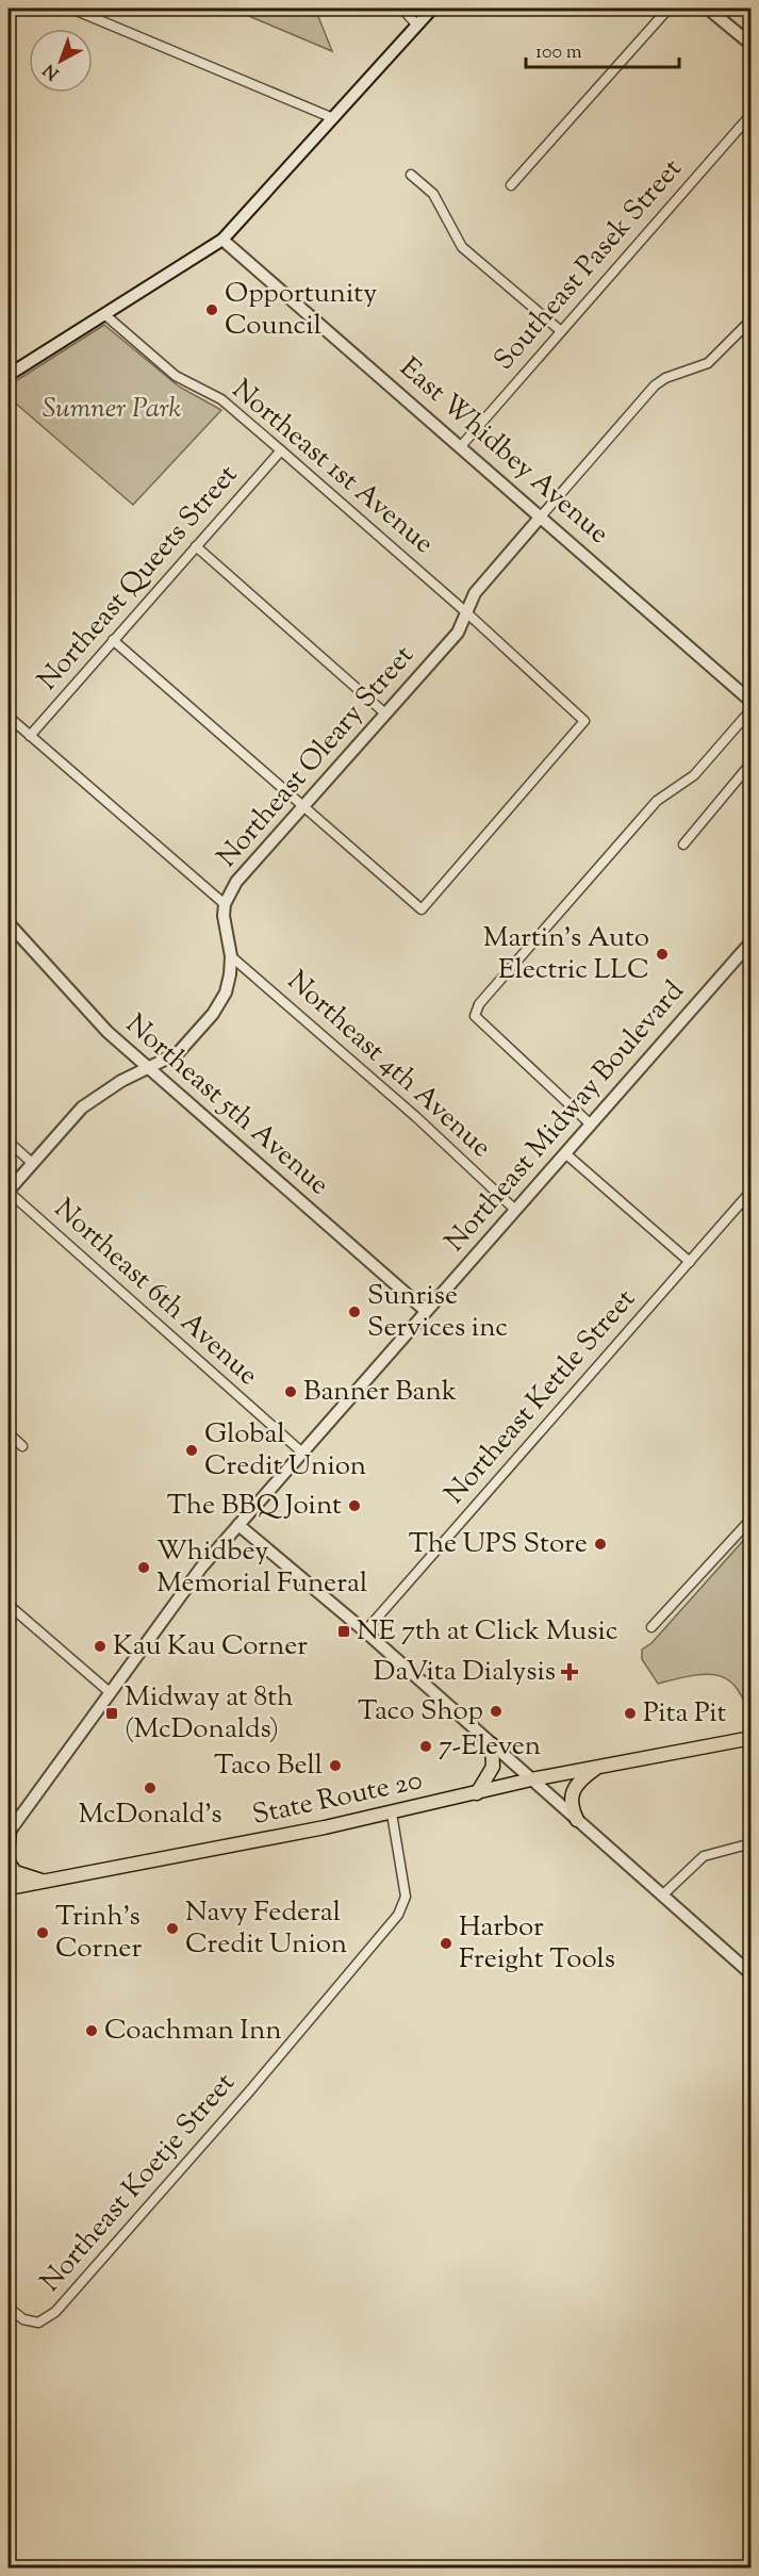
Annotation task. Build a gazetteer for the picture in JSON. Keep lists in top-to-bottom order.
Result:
{
  "streets": {
    "main road": ["State Route 20"],
    "street": [
      "Southeast Pasek Street",
      "East Whidbey Avenue",
      "Northeast 1st Avenue",
      "Northeast Queets Street",
      "Northeast Oleary Street",
      "Northeast 4th Avenue",
      "Northeast 5th Avenue",
      "Northeast Midway Boulevard",
      "Northeast 6th Avenue",
      "Northeast Kettle Street",
      "Northeast Koetje Street"
    ]
  },
  "crossings": [
    ["Southeast Pasek Street", "East Whidbey Avenue"],
    ["East Whidbey Avenue", "Northeast Oleary Street"],
    ["Northeast 1st Avenue", "Northeast Queets Street"],
    ["Northeast 1st Avenue", "Northeast Oleary Street"],
    ["Northeast Oleary Street", "Northeast 4th Avenue"],
    ["Northeast Oleary Street", "Northeast 5th Avenue"],
    ["Northeast Oleary Street", "Northeast 6th Avenue"],
    ["Northeast 4th Avenue", "Northeast Midway Boulevard"],
    ["Northeast 5th Avenue", "Northeast Midway Boulevard"],
    ["Northeast Midway Boulevard", "Northeast 6th Avenue"],
    ["State Route 20", "Northeast Koetje Street"]
  ],
  "parks": ["Sumner Park"],
  "places": {
    "other": [
      "Opportunity Council",
      "Martin's Auto Electric LLC",
      "Sunrise Services inc",
      "Banner Bank",
      "Global Credit Union",
      "The BBQ Joint",
      "The UPS Store",
      "Whidbey Memorial Funeral",
      "Kau Kau Corner",
      "Taco Shop",
      "Pita Pit",
      "7-Eleven",
      "Taco Bell",
      "McDonald's",
      "Navy Federal Credit Union",
      "Trinh's Corner",
      "Harbor Freight Tools",
      "Coachman Inn"
    ],
    "transit": ["NE 7th at Click Music", "Midway at 8th (McDonalds)"],
    "health": ["DaVita Dialysis"]
  },
  "scale_bar": "100 m",
  "north": "bottom left"
}
